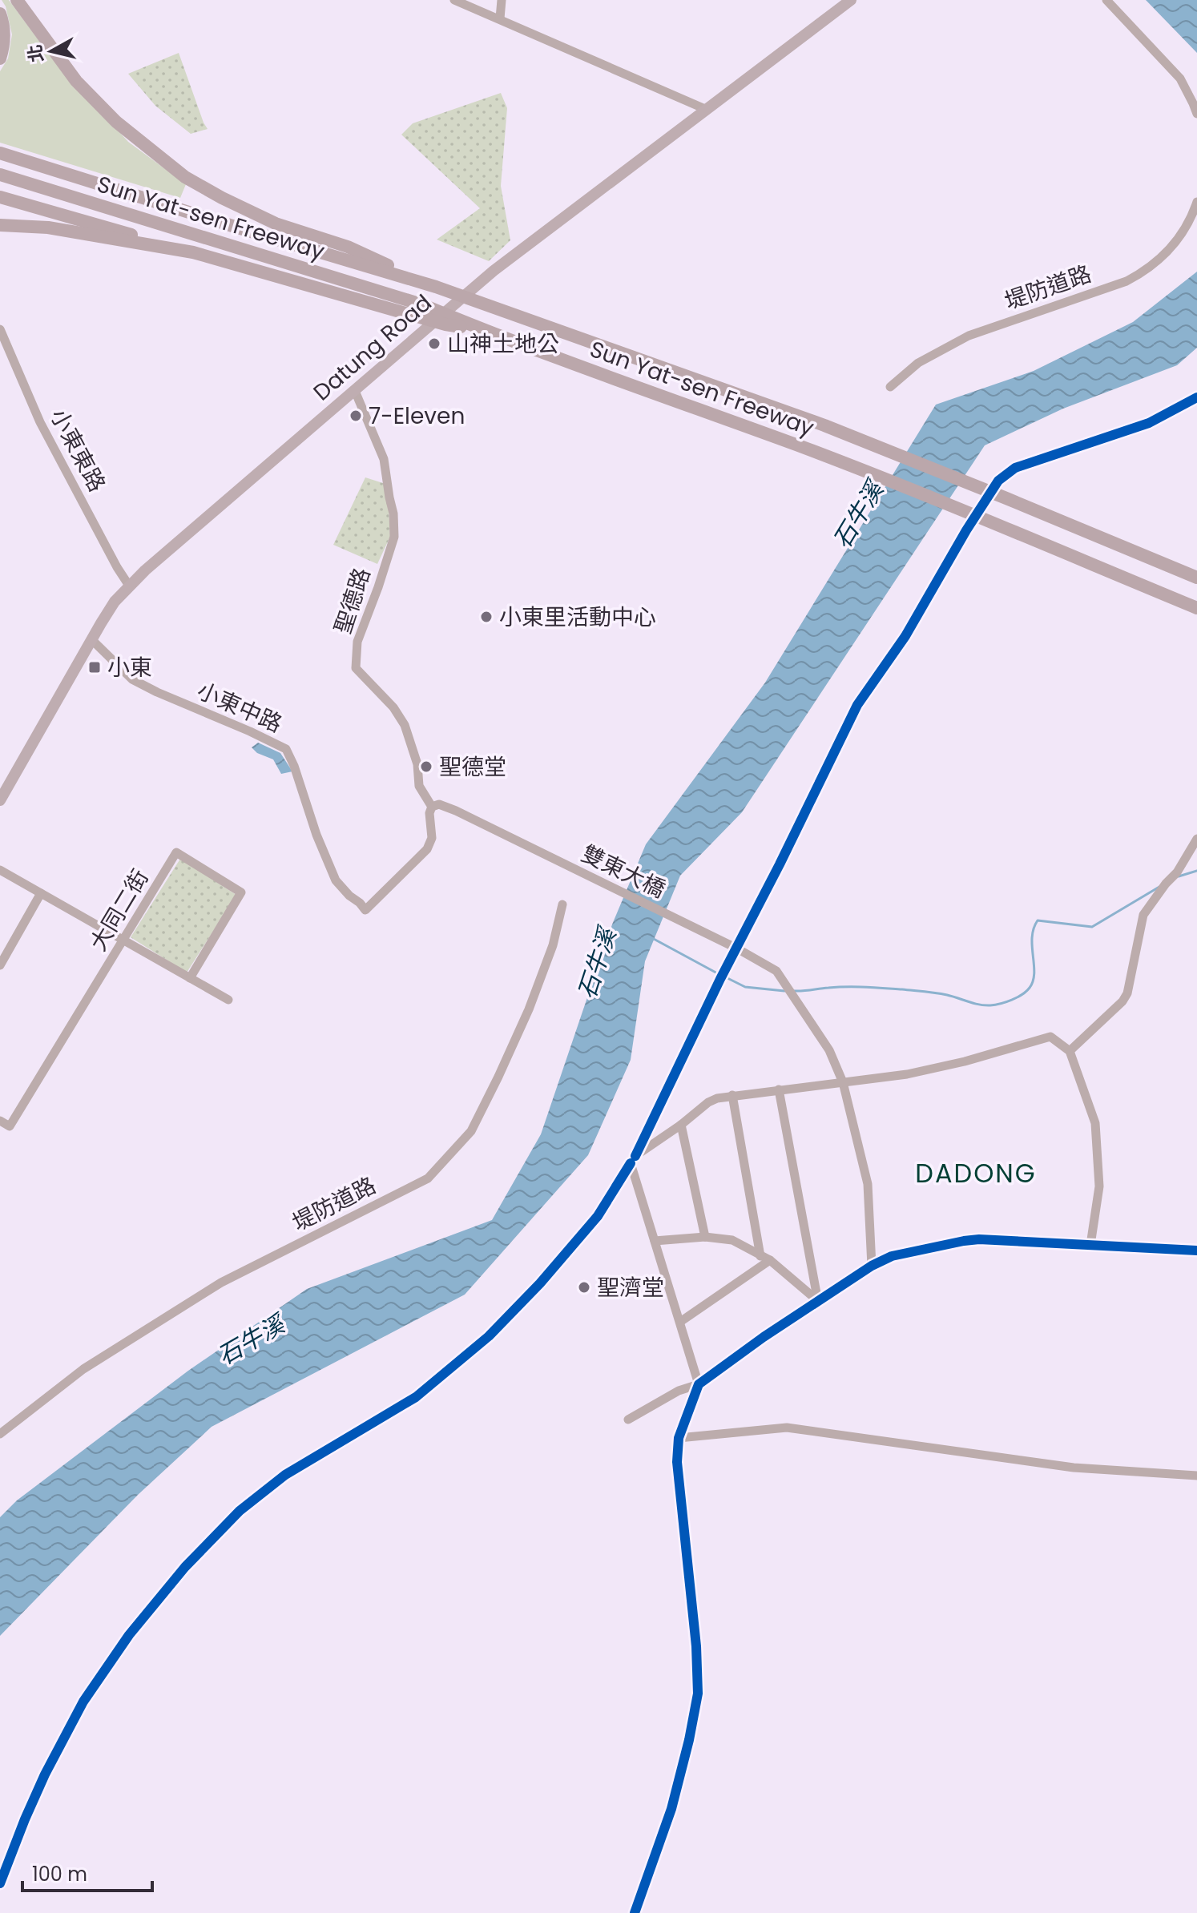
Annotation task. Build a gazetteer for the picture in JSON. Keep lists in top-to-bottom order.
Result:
{
  "streets": {
    "highway": ["Sun Yat-sen Freeway"],
    "main road": ["Datung Road"],
    "street": [
      "堤防道路",
      "小東東路",
      "聖德路",
      "小東中路",
      "雙東大橋",
      "大同二街"
    ]
  },
  "crossings": [
    ["Datung Road", "小東東路"],
    ["Datung Road", "聖德路"],
    ["Datung Road", "小東中路"],
    ["聖德路", "小東中路"],
    ["聖德路", "雙東大橋"],
    ["小東中路", "雙東大橋"]
  ],
  "districts": ["DADONG"],
  "water": ["石牛溪"],
  "places": {
    "other": [
      "山神土地公",
      "7-Eleven",
      "小東里活動中心",
      "聖德堂",
      "聖濟堂"
    ],
    "transit": ["小東"]
  },
  "scale_bar": "100 m",
  "north": "left"
}
